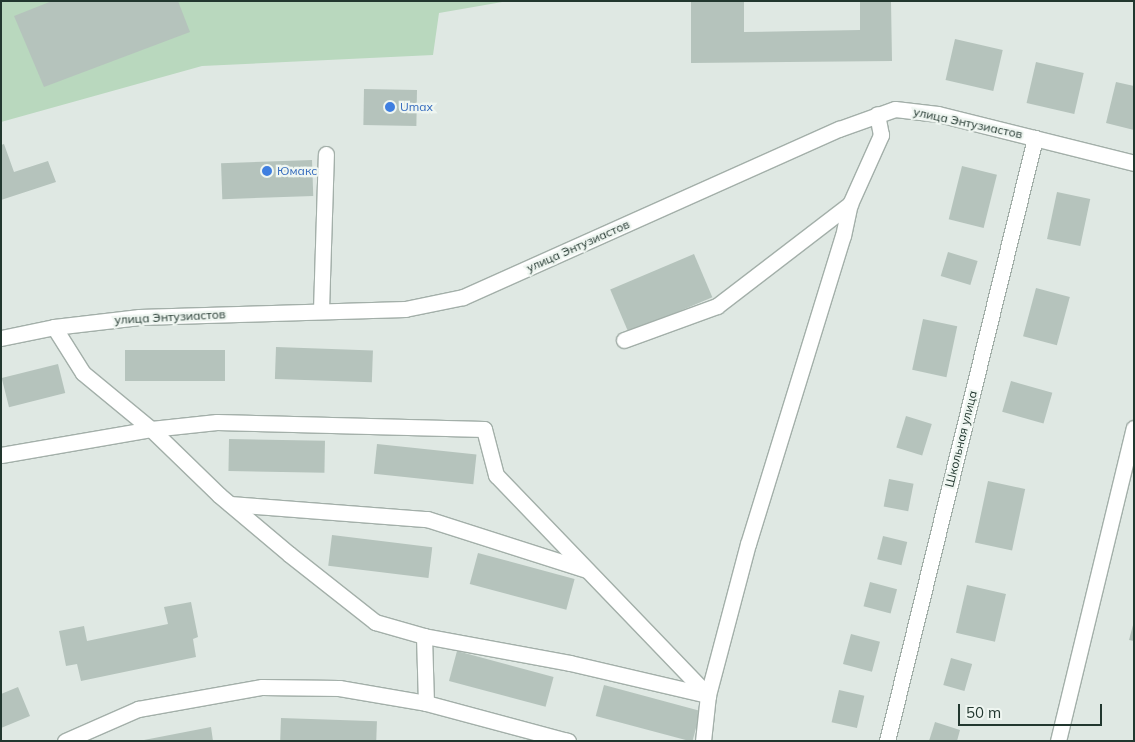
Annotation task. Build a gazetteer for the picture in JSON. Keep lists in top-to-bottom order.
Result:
{
  "streets": {
    "street": ["улица Энтузиастов", "Школьная улица"]
  },
  "crossings": [
    ["улица Энтузиастов", "Школьная улица"]
  ],
  "places": ["Umax", "Юмакс"],
  "scale_bar": "50 m"
}
